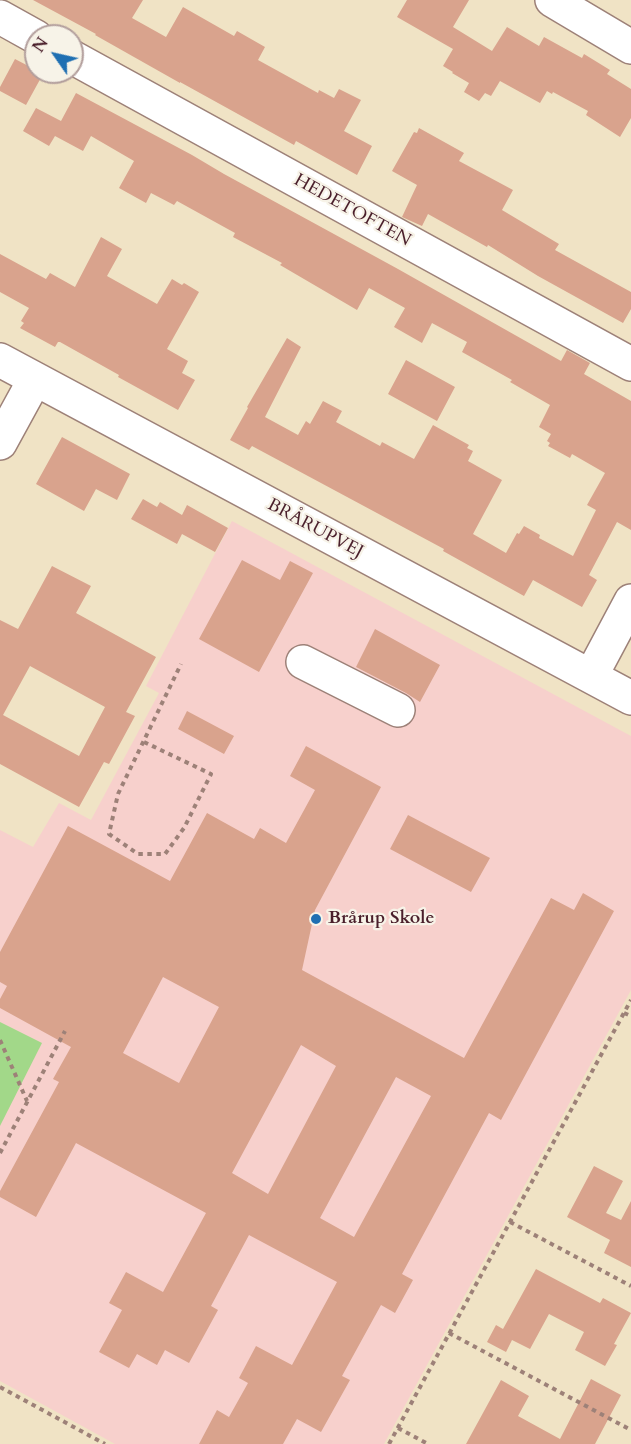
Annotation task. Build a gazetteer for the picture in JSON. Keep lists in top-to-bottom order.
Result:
{
  "streets": {
    "street": ["HEDETOFTEN", "BRÅRUPVEJ"]
  },
  "places": ["Brårup Skole"],
  "north": "top left"
}
